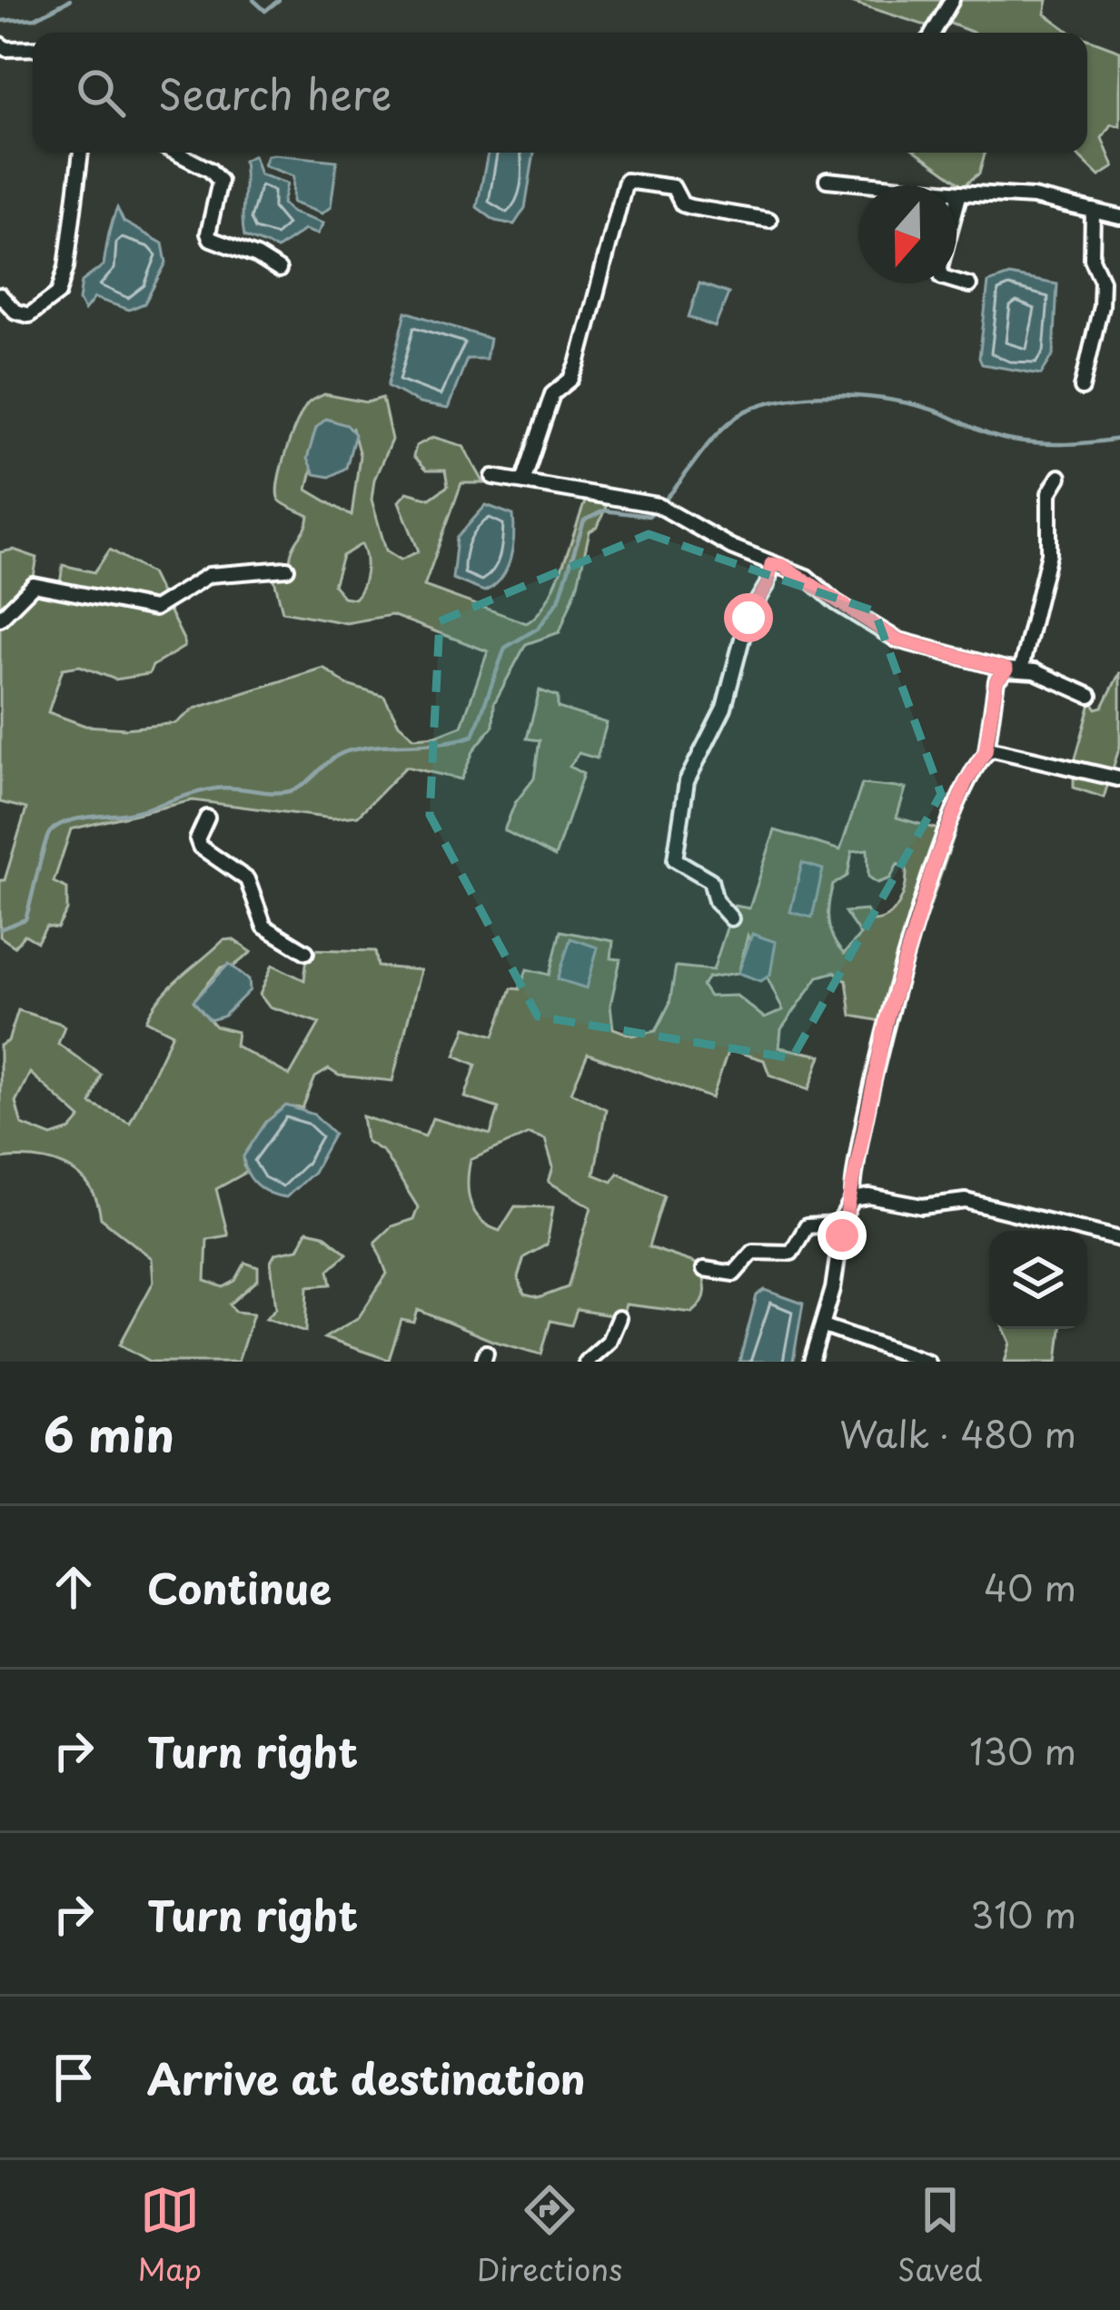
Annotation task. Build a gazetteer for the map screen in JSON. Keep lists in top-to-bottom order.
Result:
{
  "north": "bottom",
  "page": {
    "search": "Search here",
    "heading": ["6 min", "Walk · 480 m"],
    "list": [
      ["Continue", "40 m"],
      ["Turn right", "130 m"],
      ["Turn right", "310 m"],
      "Arrive at destination"
    ],
    "nav": ["Map", "Directions", "Saved"]
  }
}
